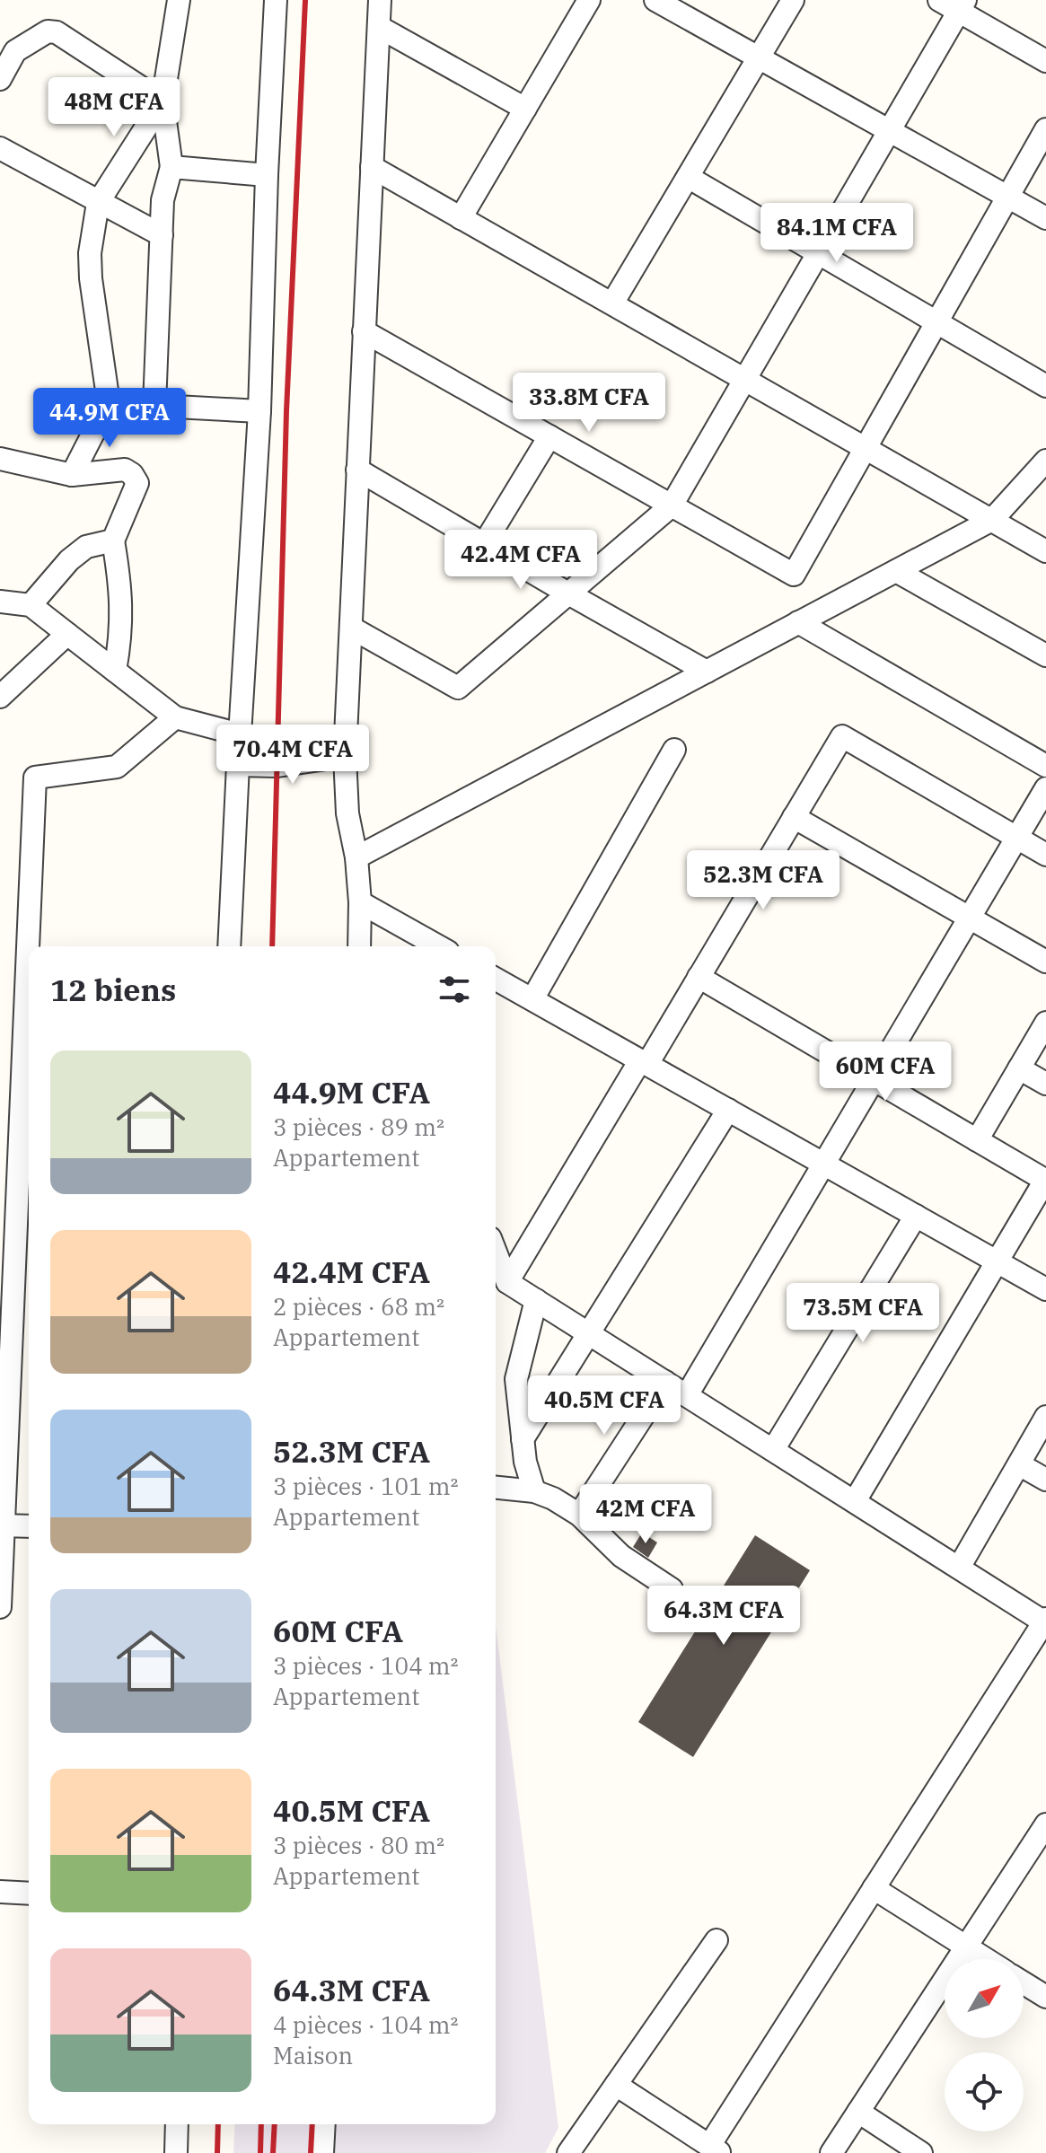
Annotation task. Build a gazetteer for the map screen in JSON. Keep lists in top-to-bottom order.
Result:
{
  "north": "top right",
  "page": {
    "price": [
      "48M CFA",
      "84.1M CFA",
      "33.8M CFA",
      "44.9M CFA",
      "42.4M CFA",
      "70.4M CFA",
      "52.3M CFA",
      "60M CFA",
      "73.5M CFA",
      "40.5M CFA",
      "42M CFA",
      "64.3M CFA"
    ],
    "heading": "12 biens",
    "list": [
      {
        "name": "44.9M CFA",
        "note": "3 pièces · 89 m² · Appartement"
      },
      {
        "name": "42.4M CFA",
        "note": "2 pièces · 68 m² · Appartement"
      },
      {
        "name": "52.3M CFA",
        "note": "3 pièces · 101 m² · Appartement"
      },
      {
        "name": "60M CFA",
        "note": "3 pièces · 104 m² · Appartement"
      },
      {
        "name": "40.5M CFA",
        "note": "3 pièces · 80 m² · Appartement"
      },
      {
        "name": "64.3M CFA",
        "note": "4 pièces · 104 m² · Maison"
      }
    ]
  }
}
